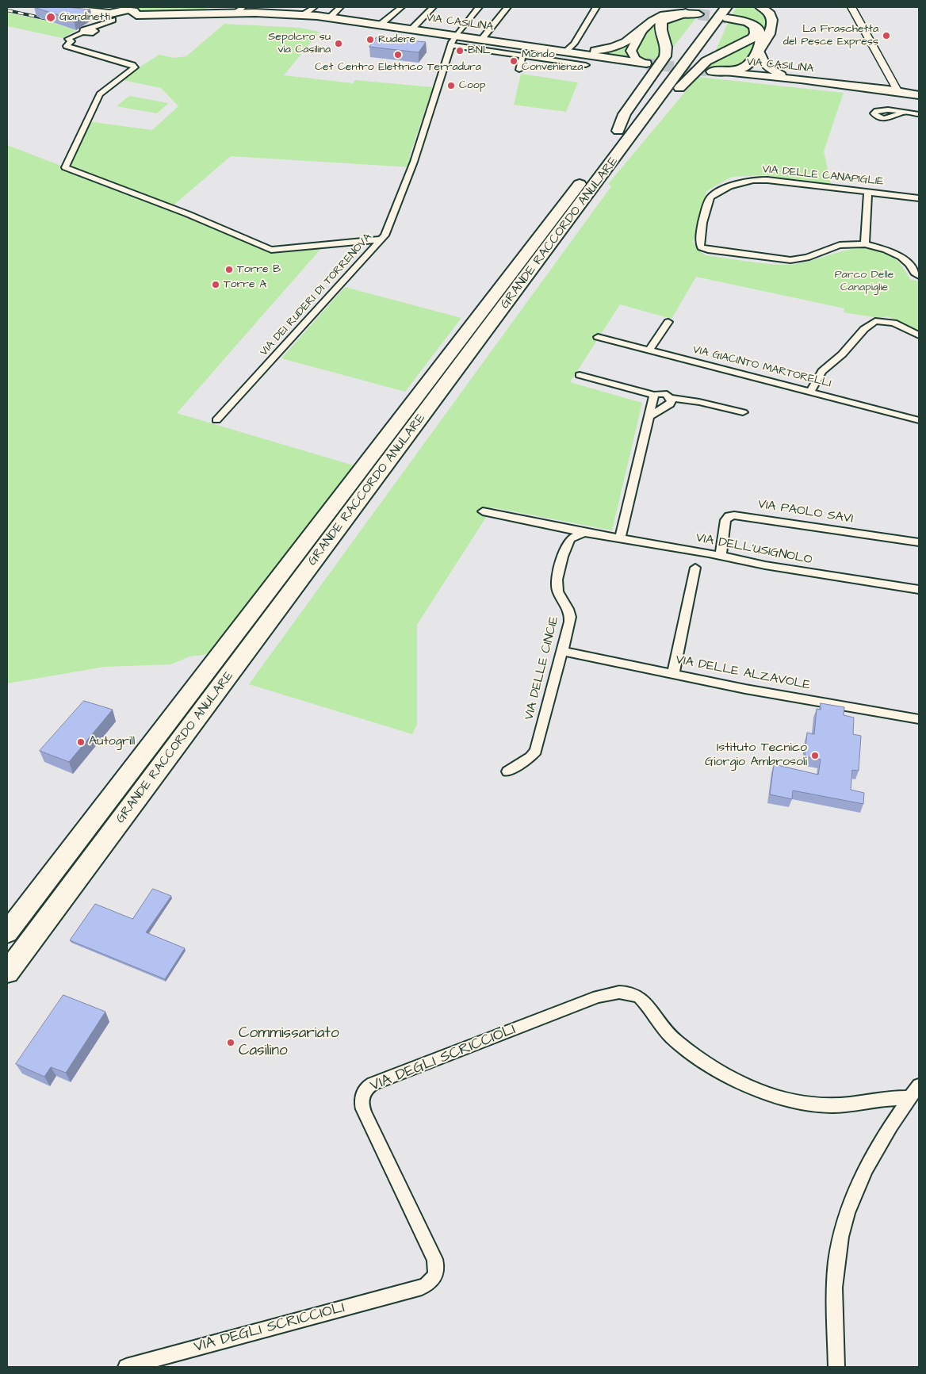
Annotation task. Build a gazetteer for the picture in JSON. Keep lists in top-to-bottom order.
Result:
{
  "streets": {
    "highway": ["GRANDE RACCORDO ANULARE"],
    "main road": ["VIA CASILINA"],
    "street": [
      "VIA DELLE CANAPIGLIE",
      "VIA DEI RUDERI DI TORRENOVA",
      "VIA GIACINTO MARTORELLI",
      "VIA PAOLO SAVI",
      "VIA DELL'USIGNOLO",
      "VIA DELLE CINCIE",
      "VIA DELLE ALZAVOLE",
      "VIA DEGLI SCRICCIOLI"
    ]
  },
  "crossings": [
    ["VIA CASILINA", "GRANDE RACCORDO ANULARE"],
    ["VIA CASILINA", "VIA DEI RUDERI DI TORRENOVA"],
    ["VIA PAOLO SAVI", "VIA DELL'USIGNOLO"],
    ["VIA DELL'USIGNOLO", "VIA DELLE CINCIE"],
    ["VIA DELLE CINCIE", "VIA DELLE ALZAVOLE"]
  ],
  "parks": ["Parco Delle Canapiglie"],
  "places": [
    "Giardinetti",
    "La Fraschetta del Pesce Express",
    "Rudere",
    "Sepolcro su via Casilina",
    "BNL",
    "Cet Centro Elettrico Terradura",
    "Mondo Convenienza",
    "Coop",
    "Torre B",
    "Torre A",
    "Autogrill",
    "Istituto Tecnico Giorgio Ambrosoli",
    "Commissariato Casilino"
  ]
}
